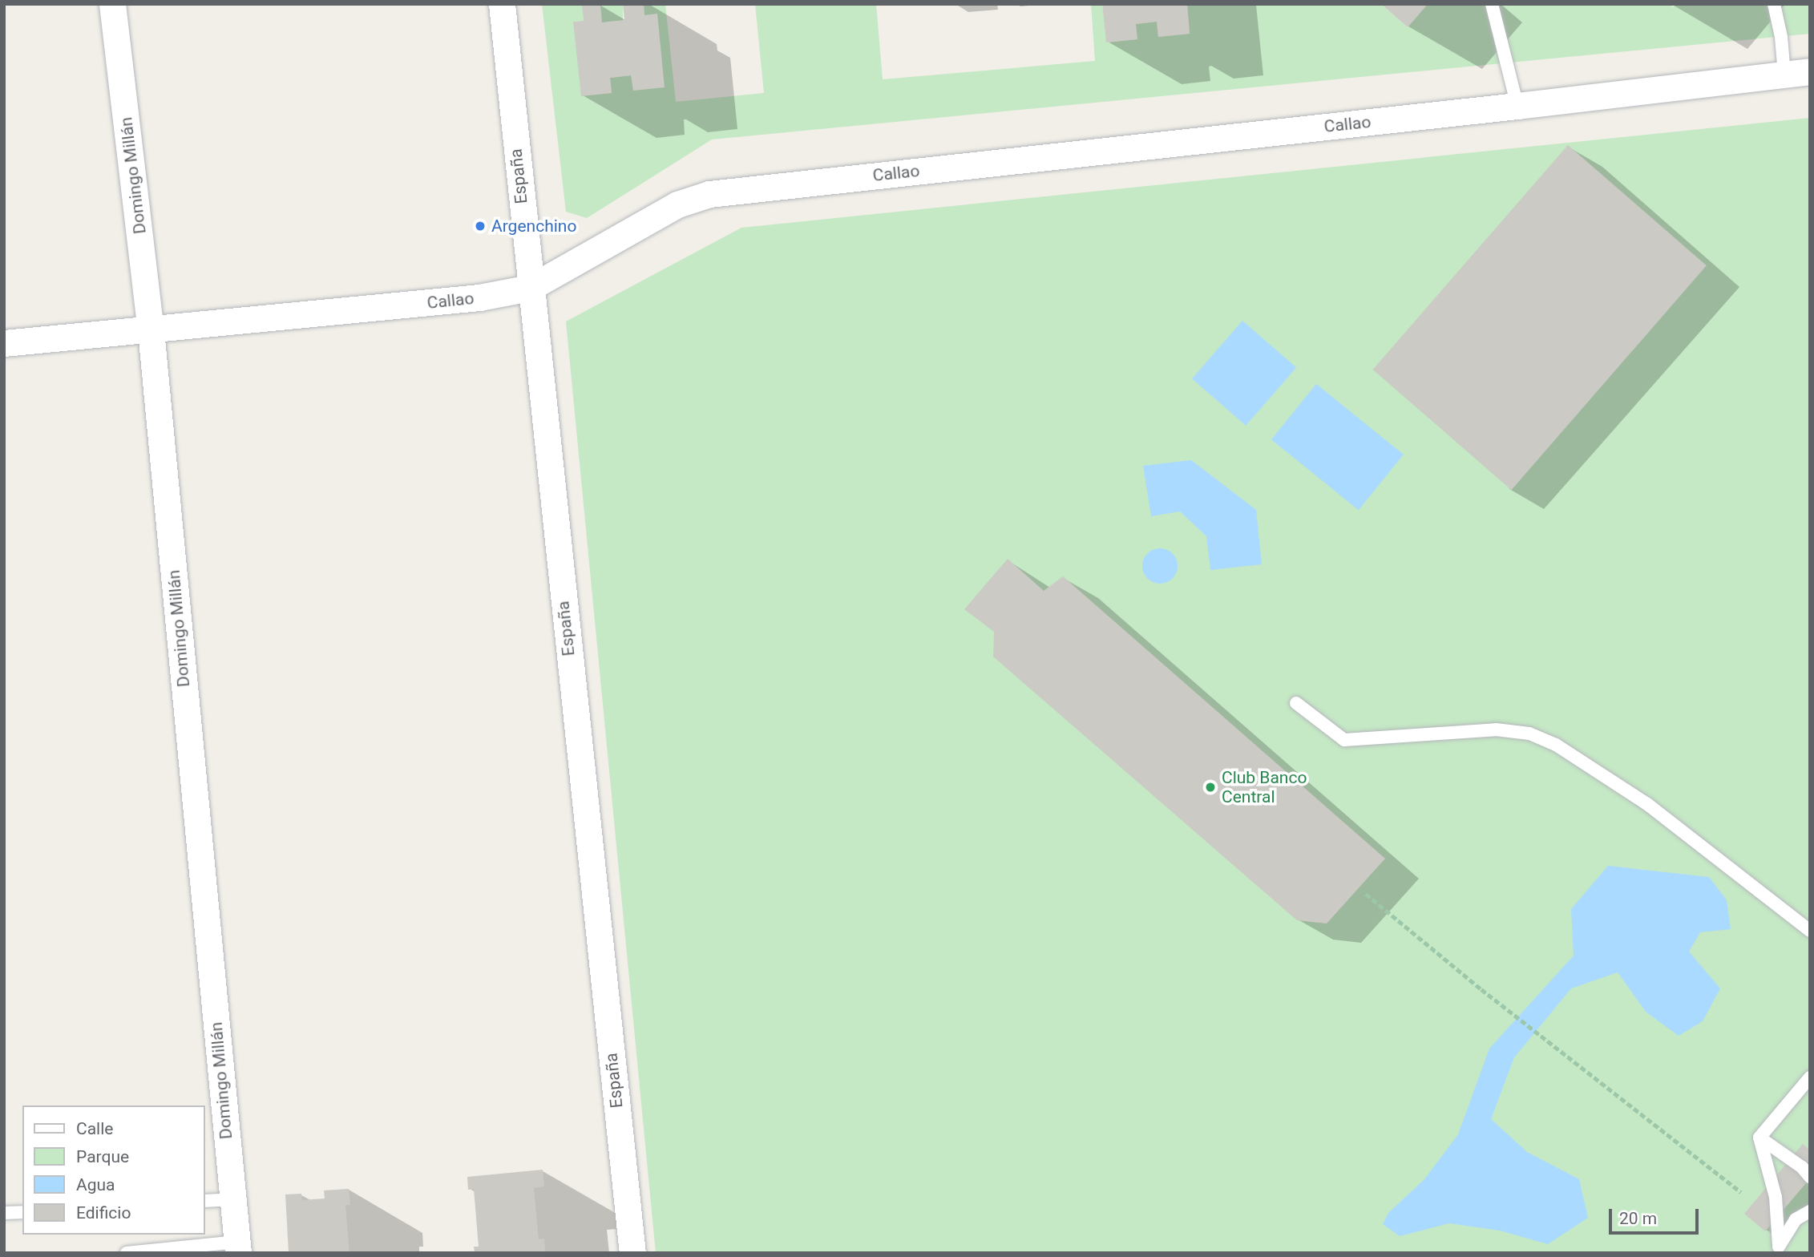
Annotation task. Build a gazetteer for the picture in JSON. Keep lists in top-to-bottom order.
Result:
{
  "streets": {
    "street": ["Callao", "Domingo Millán", "España"]
  },
  "crossings": [
    ["Callao", "Domingo Millán"],
    ["Callao", "España"]
  ],
  "places": ["Argenchino", "Club Banco Central"],
  "legend": [
    "Calle",
    "Parque",
    "Agua",
    "Edificio"
  ],
  "scale_bar": "20 m"
}
